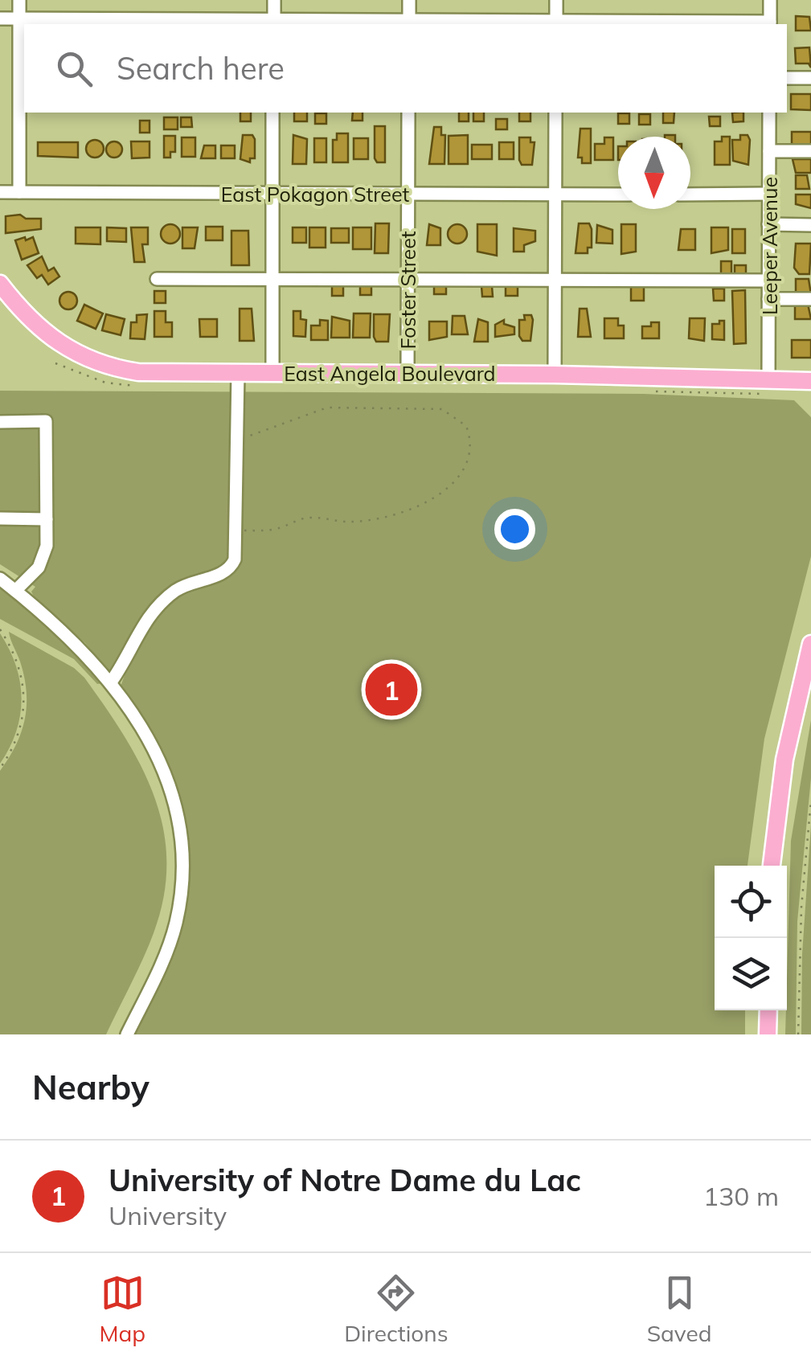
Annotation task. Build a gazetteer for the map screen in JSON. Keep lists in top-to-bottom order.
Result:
{
  "streets": {
    "main road": ["East Angela Boulevard"],
    "street": ["East Pokagon Street", "Leeper Avenue", "Foster Street"]
  },
  "crossings": [
    ["East Pokagon Street", "Foster Street"],
    ["Leeper Avenue", "East Angela Boulevard"],
    ["Foster Street", "East Angela Boulevard"]
  ],
  "north": "bottom",
  "page": {
    "search": "Search here",
    "pins": "1",
    "heading": "Nearby",
    "list": [
      {
        "mark": "1",
        "name": "University of Notre Dame du Lac",
        "note": "University",
        "value": "130 m"
      }
    ],
    "nav": ["Map", "Directions", "Saved"]
  }
}
